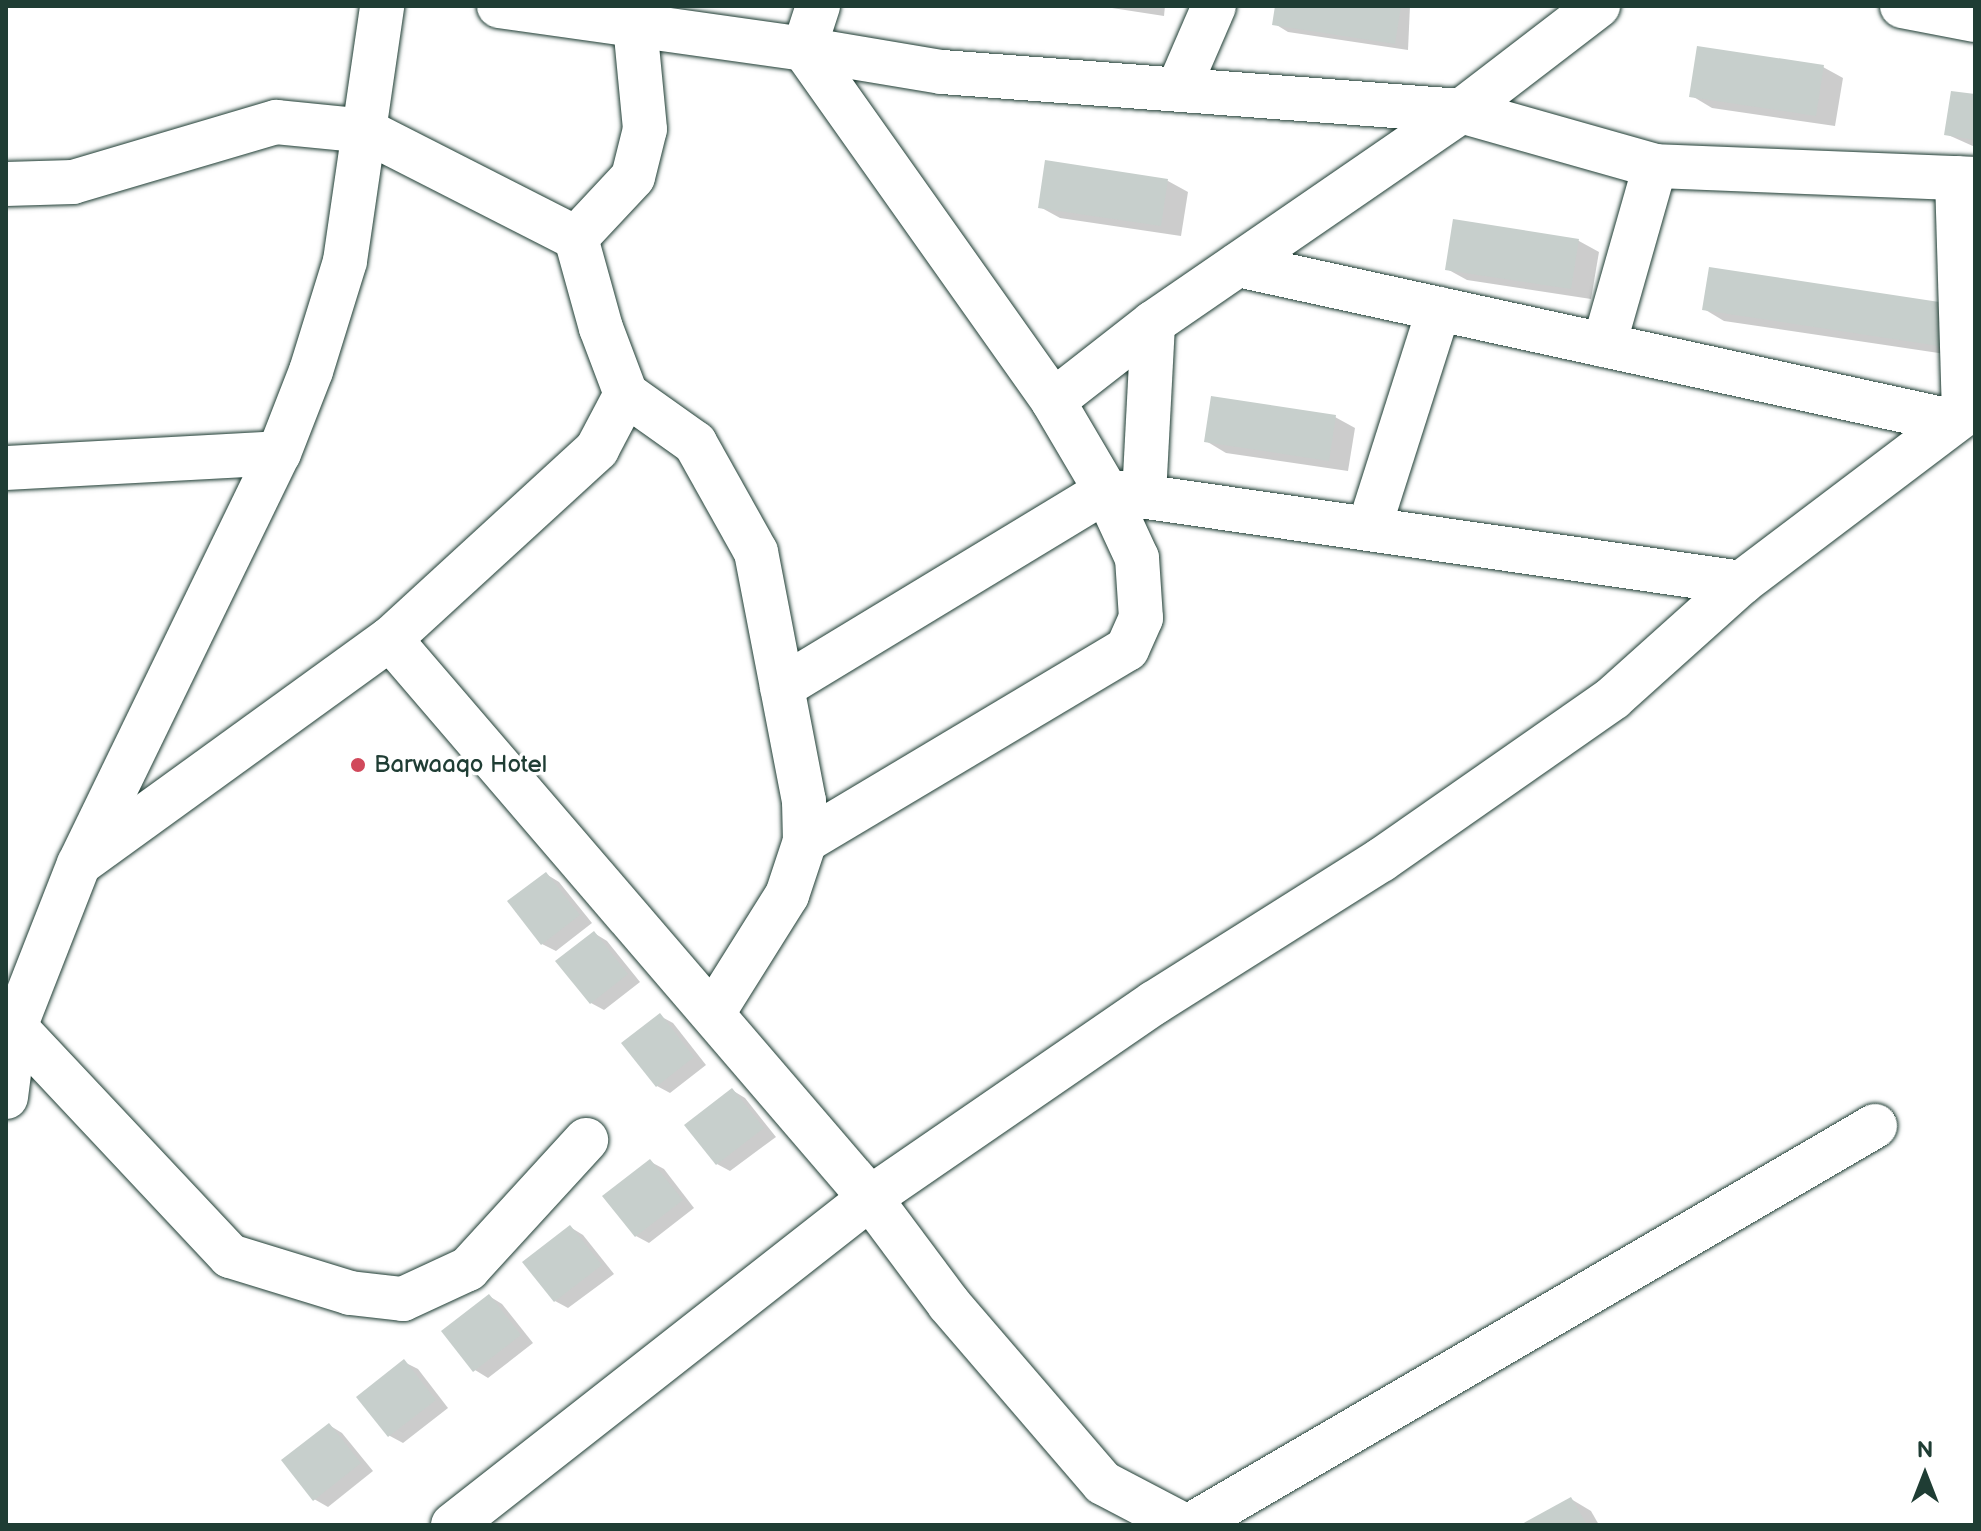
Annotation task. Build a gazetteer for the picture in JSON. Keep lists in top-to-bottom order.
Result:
{
  "places": ["Barwaaqo Hotel"],
  "north": "top"
}
